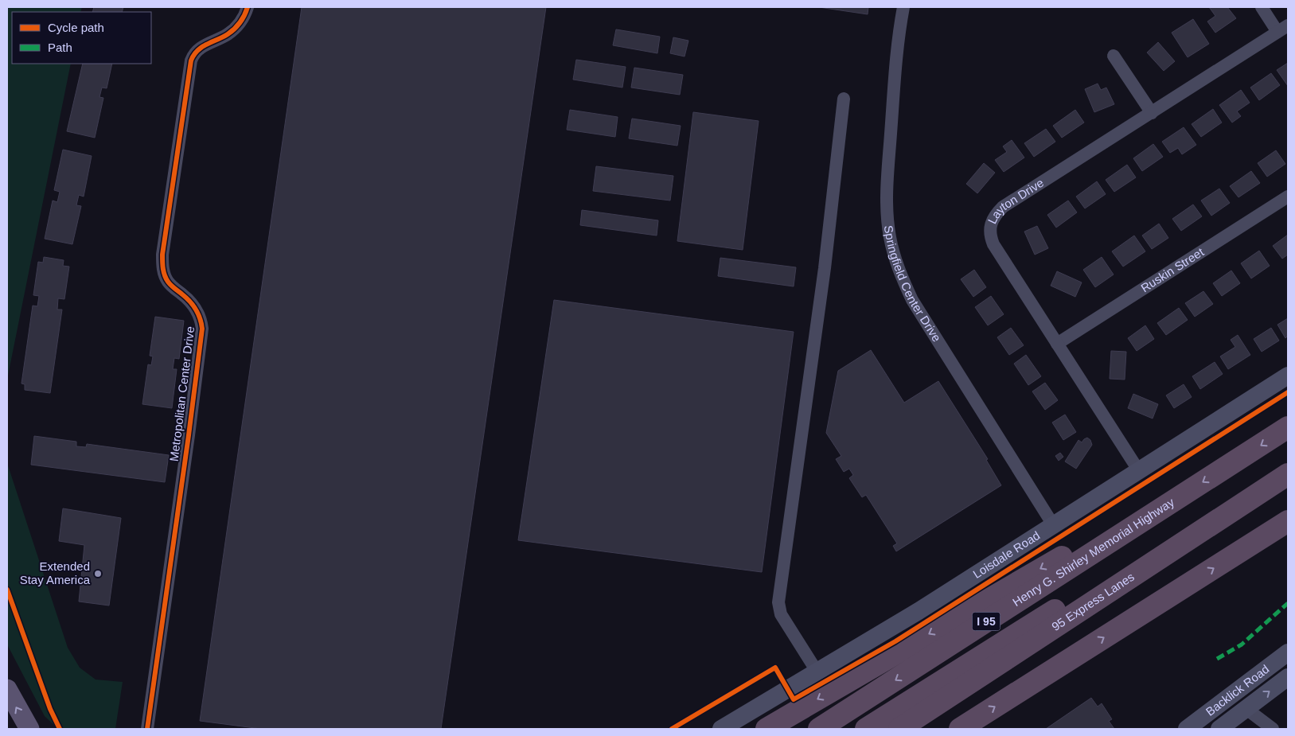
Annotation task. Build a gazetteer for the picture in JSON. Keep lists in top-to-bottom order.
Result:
{
  "streets": {
    "highway": ["Henry G. Shirley Memorial Highway", "95 Express Lanes", "I 95"],
    "main road": ["Loisdale Road", "Backlick Road"],
    "street": [
      "Layton Drive",
      "Ruskin Street",
      "Springfield Center Drive",
      "Metropolitan Center Drive"
    ]
  },
  "crossings": [
    ["Layton Drive", "Ruskin Street"],
    ["Layton Drive", "Loisdale Road"],
    ["Springfield Center Drive", "Loisdale Road"]
  ],
  "places": ["Extended Stay America"],
  "legend": ["Cycle path", "Path"]
}
